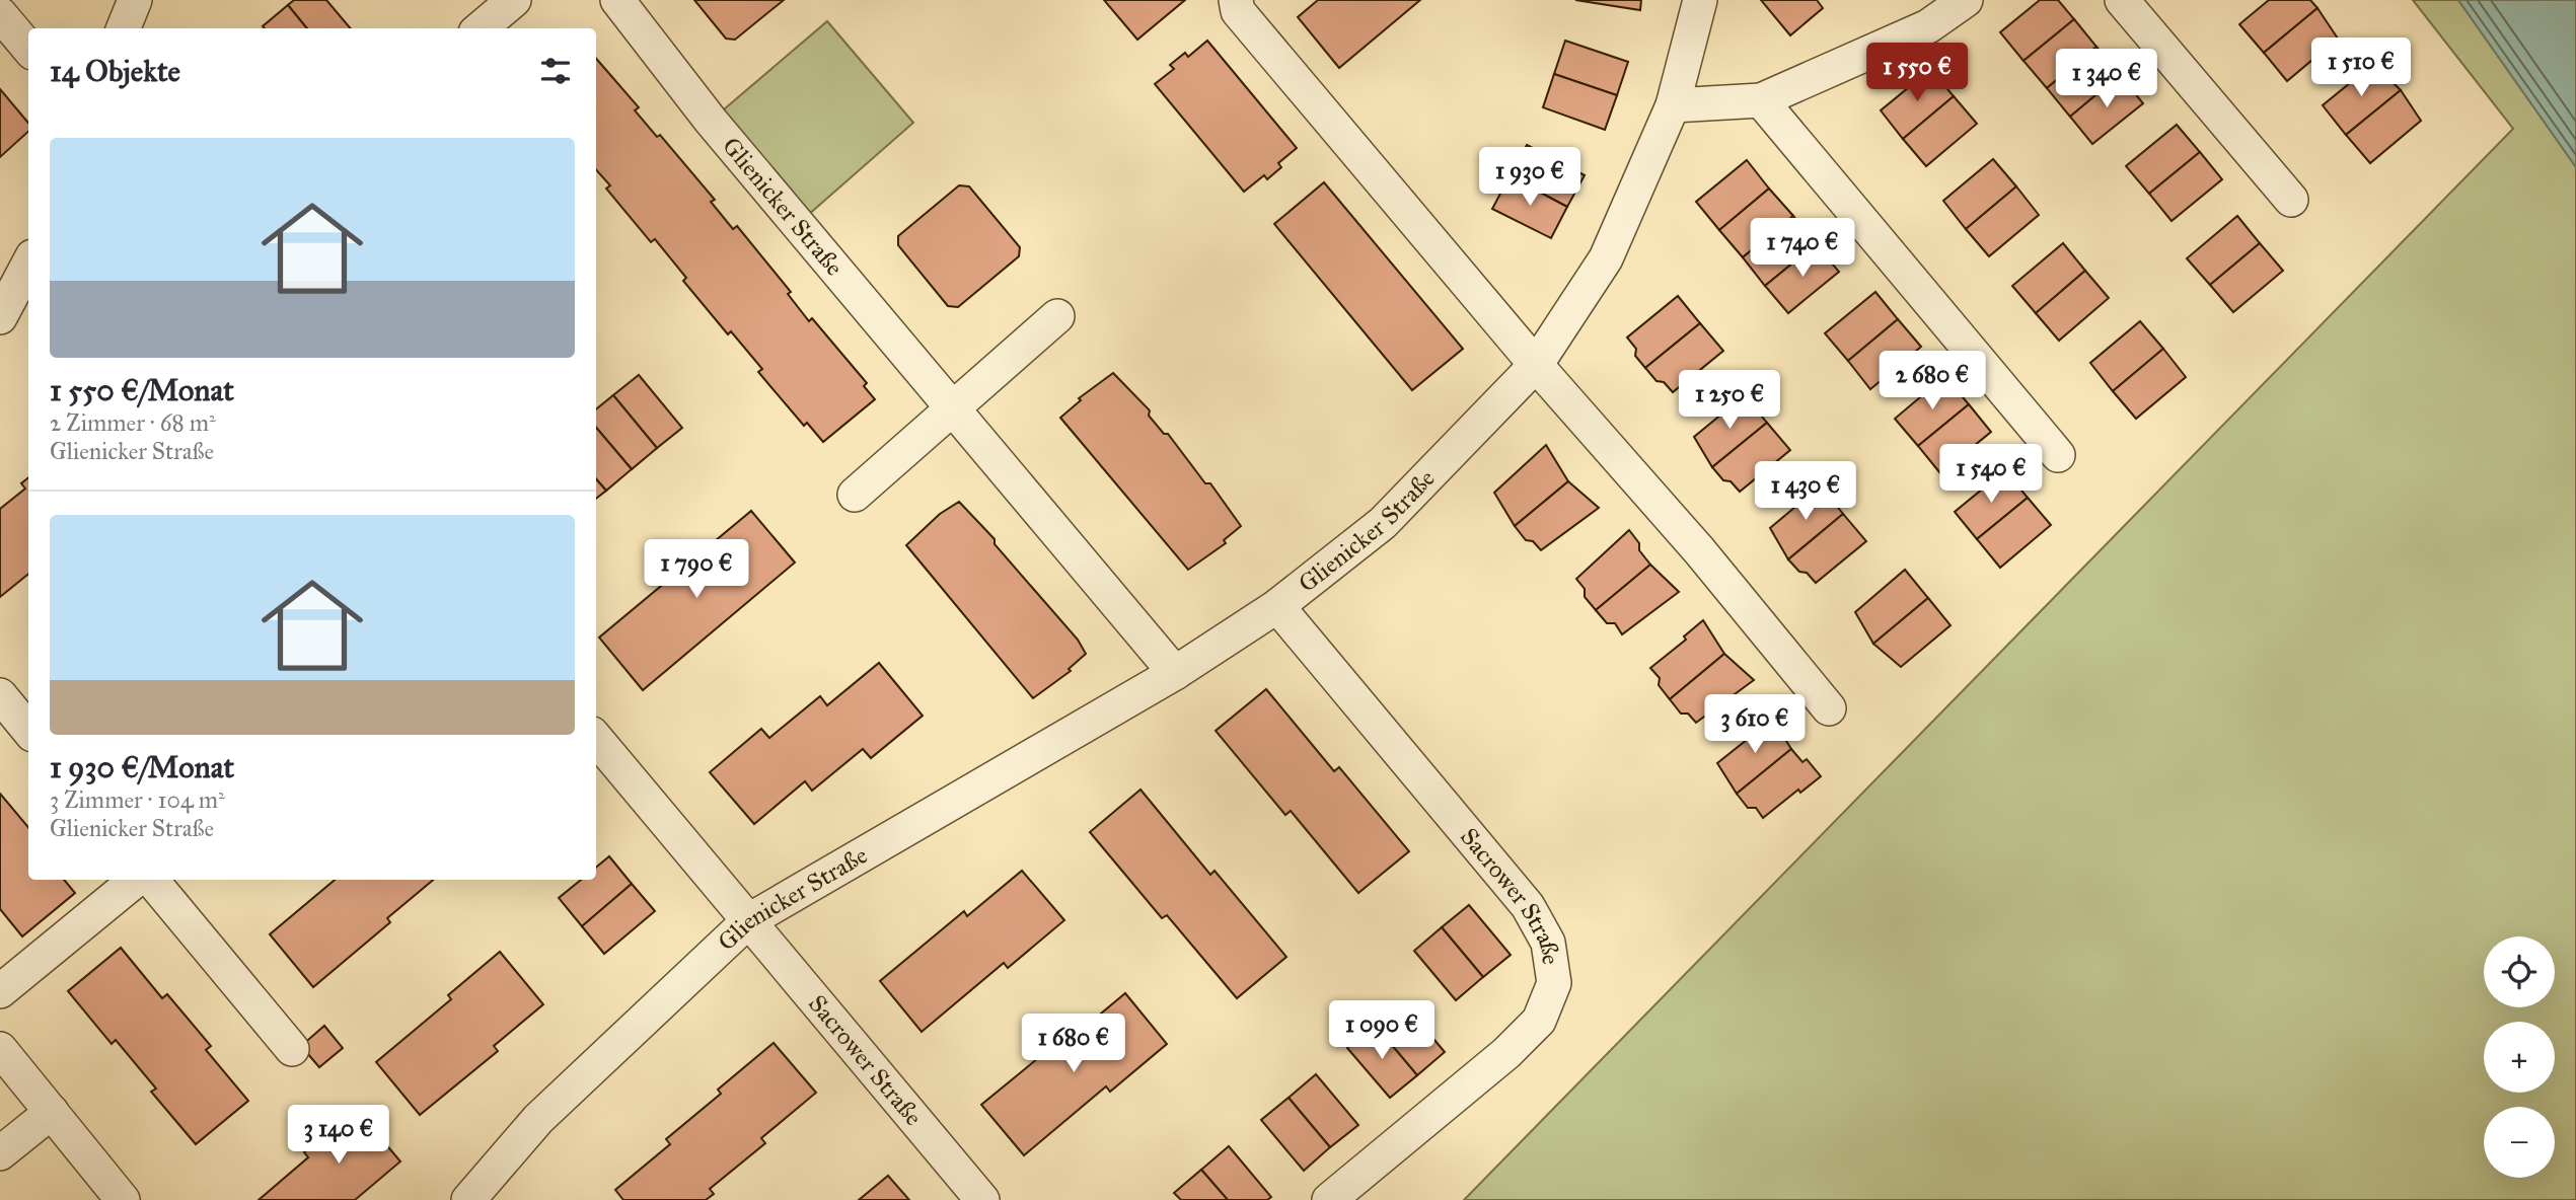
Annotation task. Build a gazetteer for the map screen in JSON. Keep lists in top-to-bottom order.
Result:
{
  "streets": {
    "street": ["Glienicker Straße", "Sacrower Straße"]
  },
  "crossings": [
    ["Glienicker Straße", "Sacrower Straße"]
  ],
  "page": {
    "heading": "14 Objekte",
    "price": [
      "1 510 €",
      "1 550 €",
      "1 340 €",
      "1 930 €",
      "1 740 €",
      "2 680 €",
      "1 250 €",
      "1 540 €",
      "1 430 €",
      "1 790 €",
      "3 610 €",
      "1 090 €",
      "1 680 €",
      "3 140 €"
    ],
    "list": [
      {
        "name": "1 550 €/Monat",
        "note": "2 Zimmer · 68 m² · Glienicker Straße"
      },
      {
        "name": "1 930 €/Monat",
        "note": "3 Zimmer · 104 m² · Glienicker Straße"
      }
    ],
    "map_buttons": ["+", "−"]
  }
}
